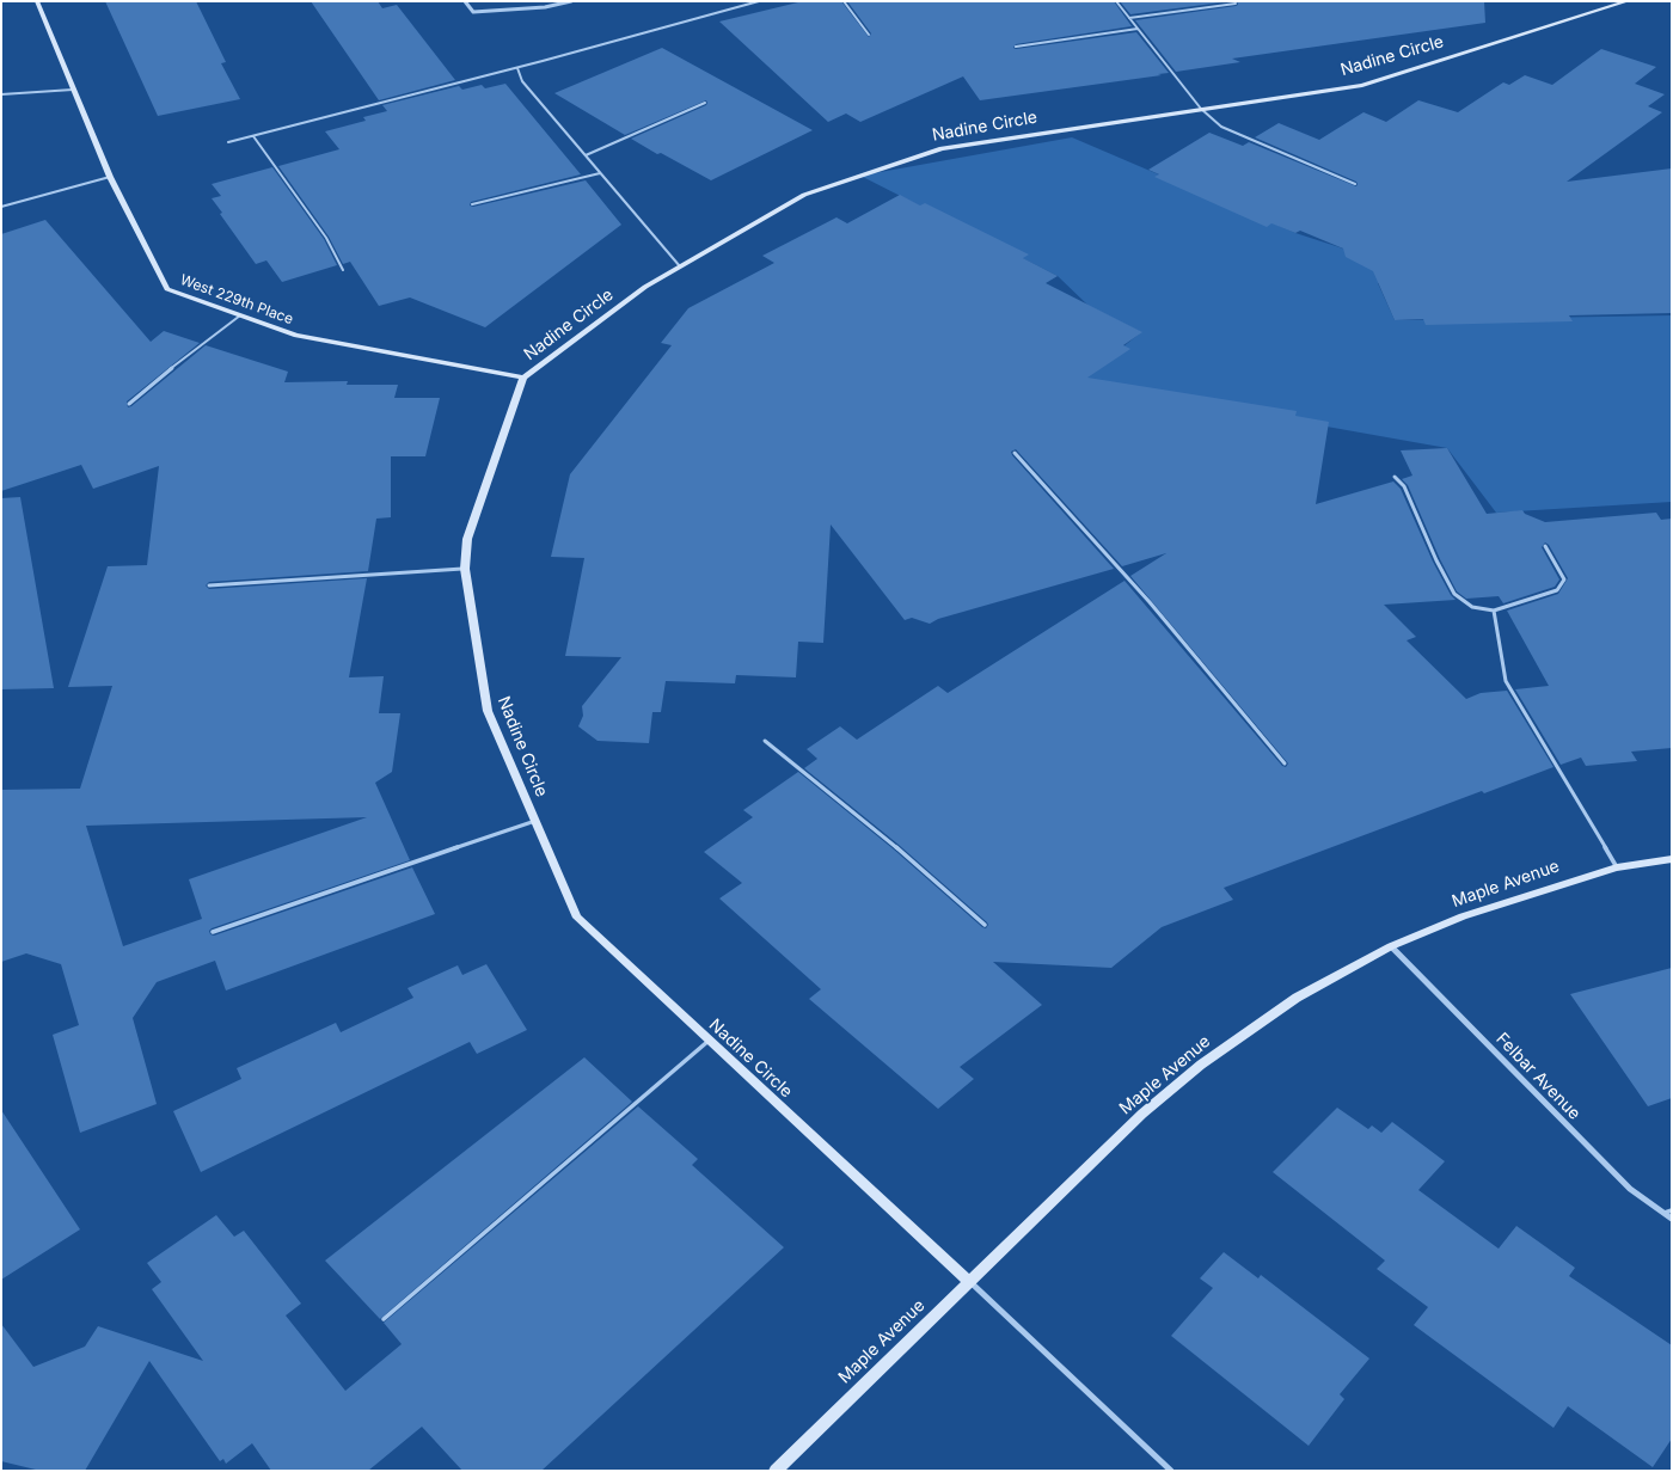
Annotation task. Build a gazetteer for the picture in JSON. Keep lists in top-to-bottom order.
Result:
{
  "streets": {
    "street": [
      "Nadine Circle",
      "West 229th Place",
      "Maple Avenue",
      "Felbar Avenue"
    ]
  },
  "crossings": [
    ["Nadine Circle", "West 229th Place"],
    ["Nadine Circle", "Maple Avenue"],
    ["Maple Avenue", "Felbar Avenue"]
  ]
}
